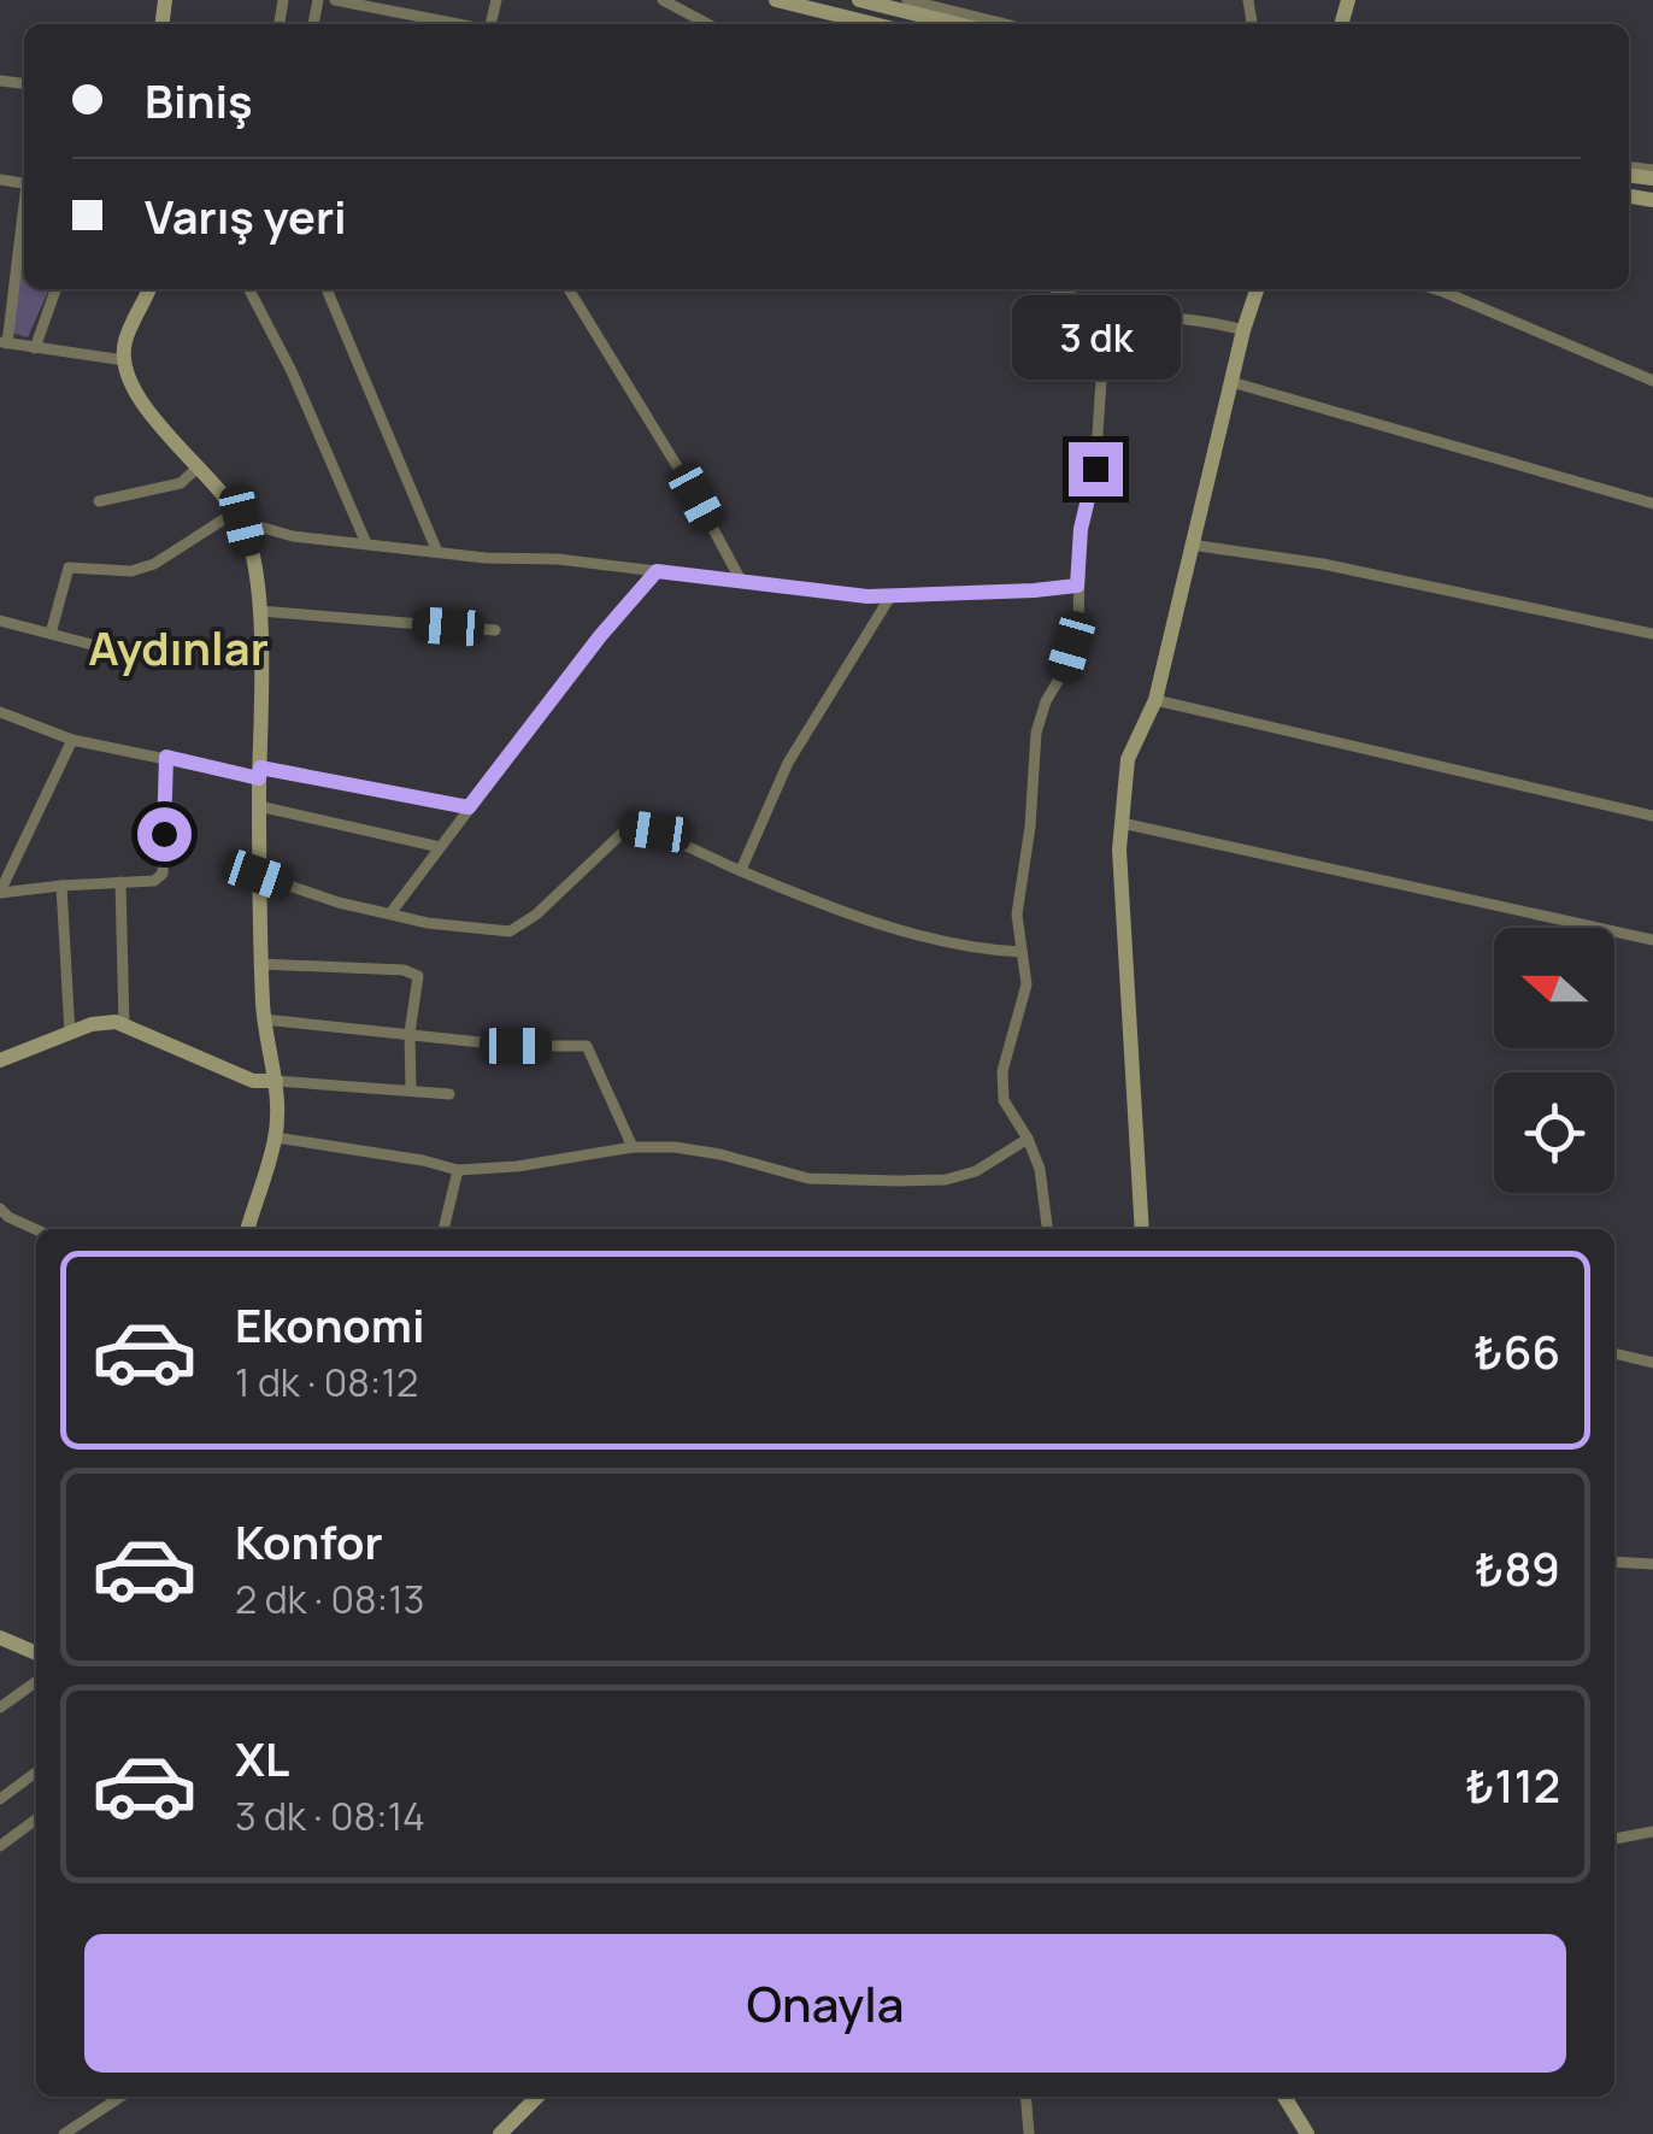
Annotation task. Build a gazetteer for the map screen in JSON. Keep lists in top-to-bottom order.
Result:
{
  "districts": ["Aydınlar"],
  "north": "left",
  "page": {
    "banner": ["Biniş", "Varış yeri"],
    "bubble": "3 dk",
    "list": [
      {
        "name": "Ekonomi",
        "note": "1 dk · 08:12",
        "value": "₺66"
      },
      {
        "name": "Konfor",
        "note": "2 dk · 08:13",
        "value": "₺89"
      },
      {
        "name": "XL",
        "note": "3 dk · 08:14",
        "value": "₺112"
      }
    ],
    "buttons": "Onayla"
  }
}
